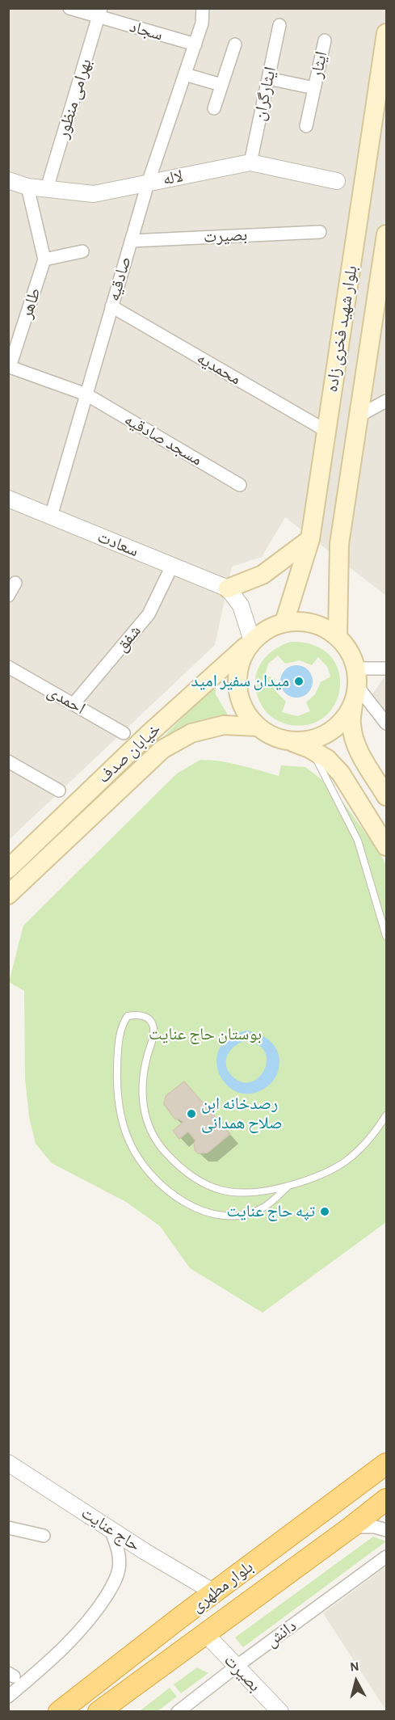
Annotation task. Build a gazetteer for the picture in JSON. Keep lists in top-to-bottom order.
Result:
{
  "streets": {
    "highway": ["بلوار مطهری"],
    "main road": ["بلوار شهید فخری زاده", "خیابان صدف"],
    "street": [
      "سجاد",
      "ایثار",
      "ایثارگران",
      "بهرامی منظور",
      "لاله",
      "بصیرت",
      "صادقیه",
      "طاهر",
      "محمدیه",
      "مسجد صادقیه",
      "سعادت",
      "شفق",
      "احمدی",
      "حاج عنایت",
      "دانش"
    ]
  },
  "crossings": [
    ["سجاد", "بهرامی منظور"],
    ["سجاد", "صادقیه"],
    ["ایثار", "ایثارگران"],
    ["ایثارگران", "لاله"],
    ["بهرامی منظور", "لاله"],
    ["لاله", "صادقیه"],
    ["بصیرت", "صادقیه"],
    ["بصیرت", "بلوار مطهری"],
    ["بصیرت", "دانش"],
    ["صادقیه", "طاهر"],
    ["صادقیه", "محمدیه"],
    ["صادقیه", "مسجد صادقیه"],
    ["صادقیه", "سعادت"],
    ["طاهر", "مسجد صادقیه"],
    ["بلوار شهید فخری زاده", "محمدیه"],
    ["بلوار شهید فخری زاده", "خیابان صدف"],
    ["سعادت", "شفق"],
    ["شفق", "احمدی"],
    ["حاج عنایت", "بلوار مطهری"]
  ],
  "parks": ["بوستان حاج عنایت"],
  "places": ["میدان سفیر امید", "رصدخانه ابن صلاح همدانی", "تپه حاج عنایت"],
  "north": "top"
}
